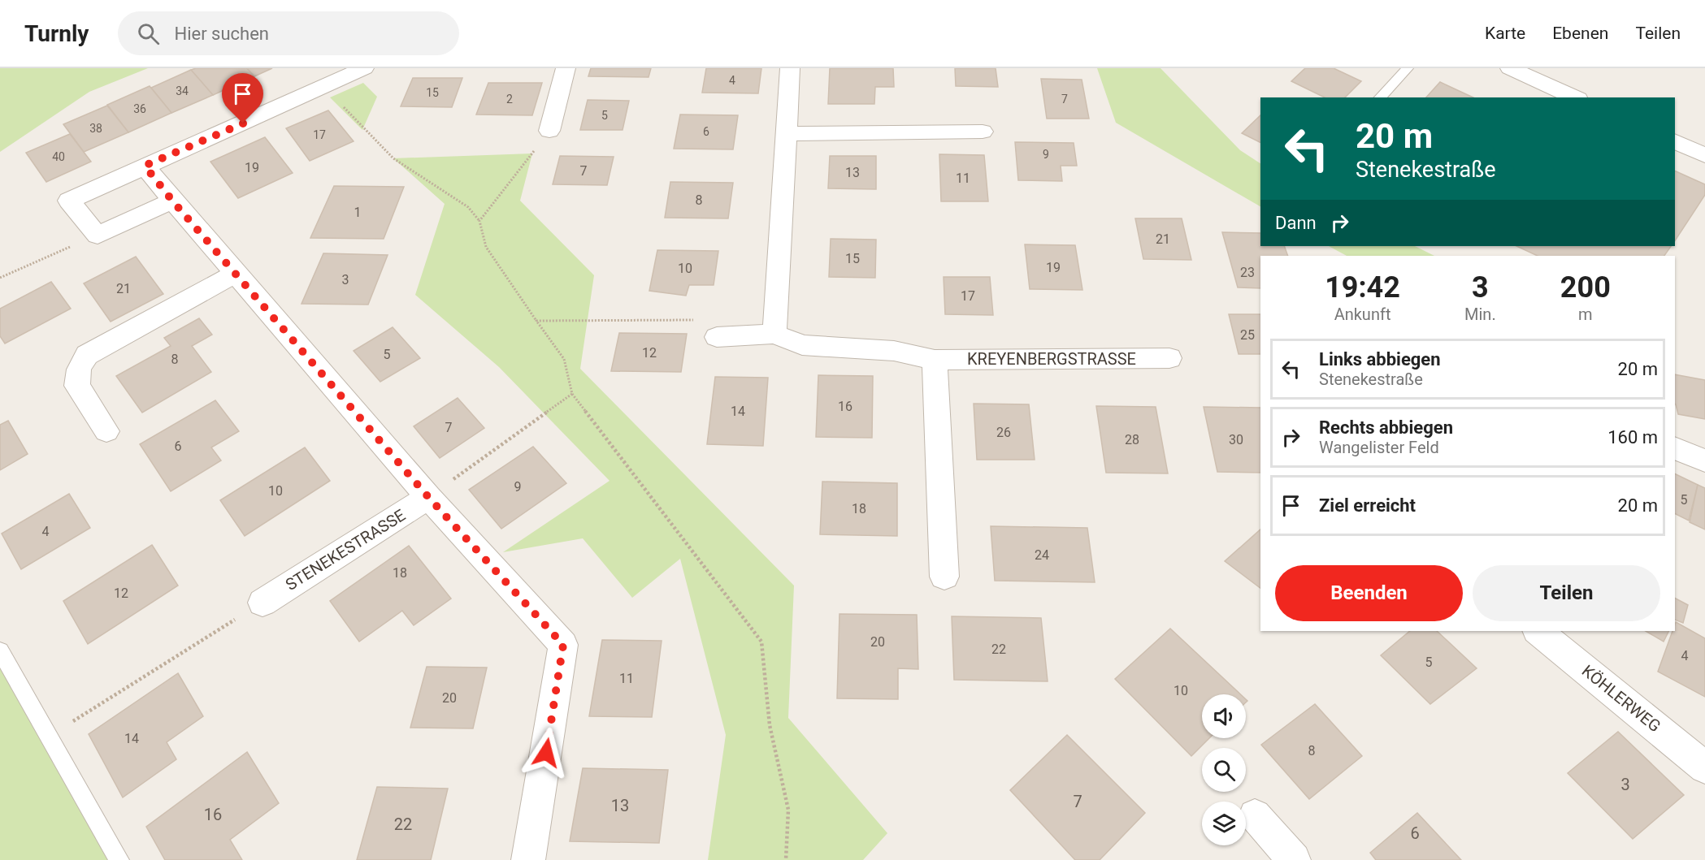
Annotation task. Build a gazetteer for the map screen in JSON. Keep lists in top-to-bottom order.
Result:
{
  "streets": {
    "street": ["KREYENBERGSTRASSE", "STENEKESTRASSE", "KÖHLERWEG"]
  },
  "house_numbers": [
    "4",
    "34",
    "15",
    "2",
    "7",
    "36",
    "5",
    "38",
    "6",
    "17",
    "9",
    "40",
    "19",
    "7",
    "13",
    "11",
    "8",
    "1",
    "21",
    "15",
    "19",
    "10",
    "23",
    "3",
    "21",
    "17",
    "25",
    "12",
    "5",
    "8",
    "16",
    "14",
    "7",
    "26",
    "28",
    "30",
    "6",
    "9",
    "10",
    "5",
    "18",
    "4",
    "24",
    "18",
    "12",
    "20",
    "22",
    "4",
    "5",
    "11",
    "10",
    "20",
    "14",
    "8",
    "3",
    "7",
    "13",
    "16",
    "22",
    "6"
  ],
  "page": {
    "header": "Turnly",
    "search": "Hier suchen",
    "nav": ["Karte", "Ebenen", "Teilen"],
    "turn": ["20 m", "Stenekestraße"],
    "then": "Dann",
    "eta": [
      "19:42",
      "Ankunft",
      "3",
      "Min.",
      "200",
      "m"
    ],
    "list": [
      {
        "name": "Links abbiegen",
        "note": "Stenekestraße",
        "value": "20 m"
      },
      {
        "name": "Rechts abbiegen",
        "note": "Wangelister Feld",
        "value": "160 m"
      },
      {
        "name": "Ziel erreicht",
        "value": "20 m"
      }
    ],
    "buttons": ["Beenden", "Teilen"]
  }
}
